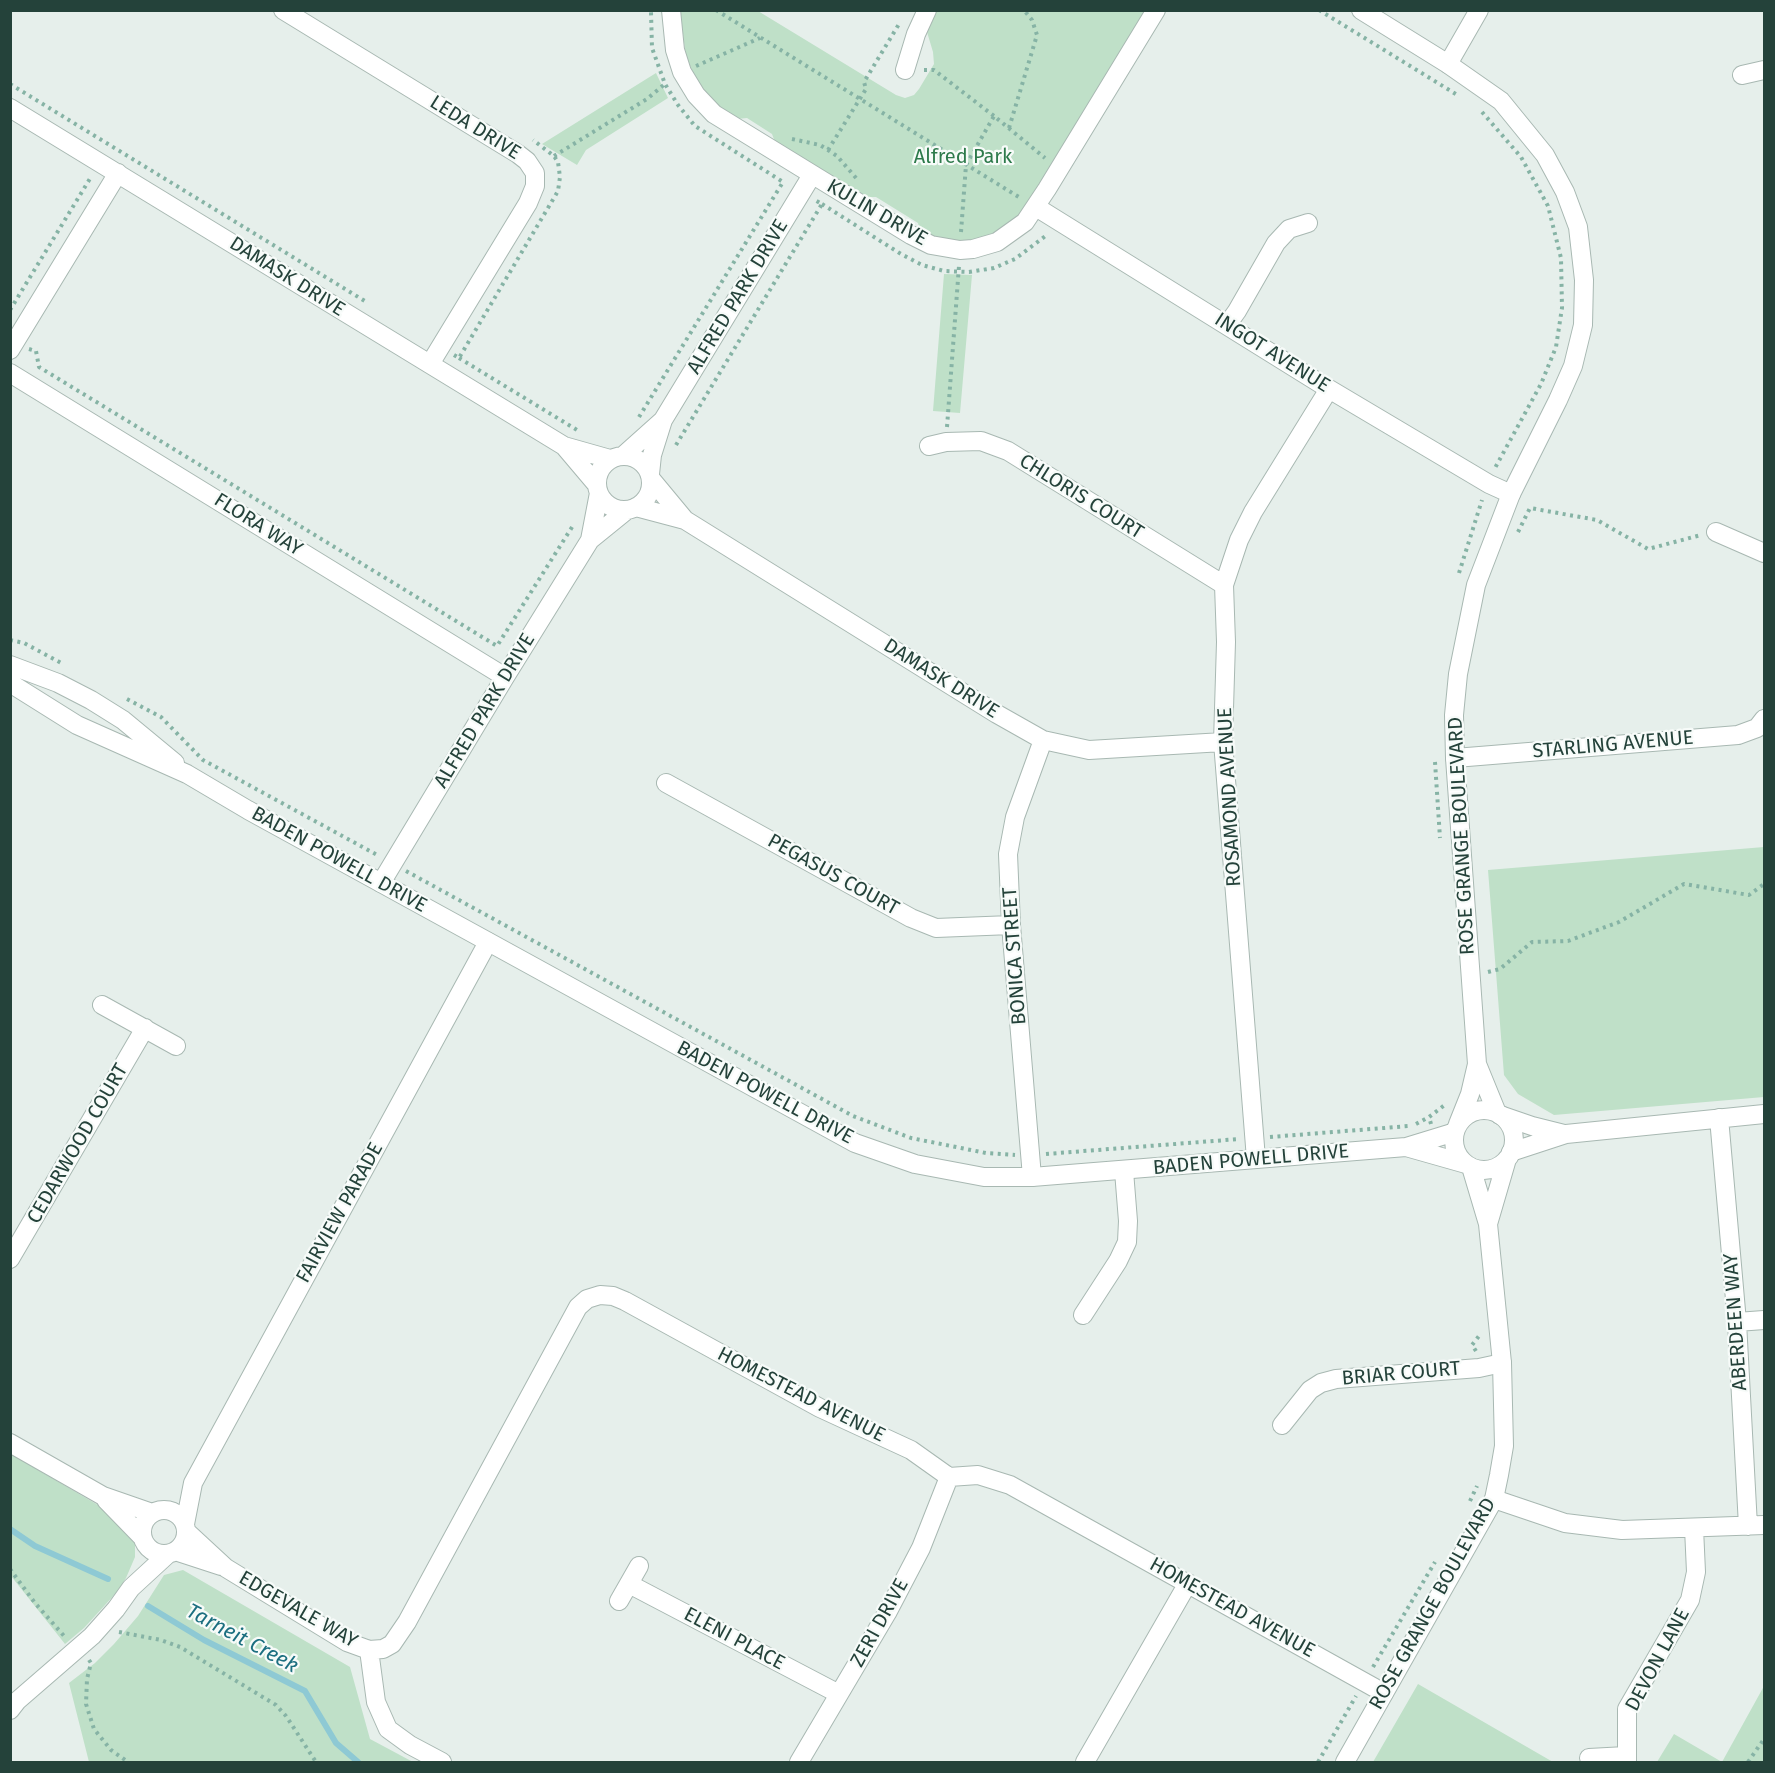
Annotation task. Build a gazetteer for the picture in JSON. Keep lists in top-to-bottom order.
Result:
{
  "streets": {
    "street": [
      "LEDA DRIVE",
      "KULIN DRIVE",
      "DAMASK DRIVE",
      "ALFRED PARK DRIVE",
      "INGOT AVENUE",
      "CHLORIS COURT",
      "FLORA WAY",
      "STARLING AVENUE",
      "ROSAMOND AVENUE",
      "ROSE GRANGE BOULEVARD",
      "BADEN POWELL DRIVE",
      "PEGASUS COURT",
      "BONICA STREET",
      "CEDARWOOD COURT",
      "FAIRVIEW PARADE",
      "ABERDEEN WAY",
      "BRIAR COURT",
      "HOMESTEAD AVENUE",
      "EDGEVALE WAY",
      "ZERI DRIVE",
      "ELENI PLACE",
      "DEVON LANE"
    ]
  },
  "crossings": [
    ["LEDA DRIVE", "DAMASK DRIVE"],
    ["KULIN DRIVE", "ALFRED PARK DRIVE"],
    ["KULIN DRIVE", "INGOT AVENUE"],
    ["DAMASK DRIVE", "ALFRED PARK DRIVE"],
    ["DAMASK DRIVE", "ROSAMOND AVENUE"],
    ["DAMASK DRIVE", "BONICA STREET"],
    ["ALFRED PARK DRIVE", "FLORA WAY"],
    ["ALFRED PARK DRIVE", "BADEN POWELL DRIVE"],
    ["INGOT AVENUE", "ROSAMOND AVENUE"],
    ["INGOT AVENUE", "ROSE GRANGE BOULEVARD"],
    ["CHLORIS COURT", "ROSAMOND AVENUE"],
    ["STARLING AVENUE", "ROSE GRANGE BOULEVARD"],
    ["ROSAMOND AVENUE", "BADEN POWELL DRIVE"],
    ["ROSE GRANGE BOULEVARD", "BADEN POWELL DRIVE"],
    ["ROSE GRANGE BOULEVARD", "BRIAR COURT"],
    ["ROSE GRANGE BOULEVARD", "HOMESTEAD AVENUE"],
    ["BADEN POWELL DRIVE", "BONICA STREET"],
    ["BADEN POWELL DRIVE", "FAIRVIEW PARADE"],
    ["PEGASUS COURT", "BONICA STREET"],
    ["FAIRVIEW PARADE", "EDGEVALE WAY"],
    ["HOMESTEAD AVENUE", "EDGEVALE WAY"],
    ["HOMESTEAD AVENUE", "ZERI DRIVE"],
    ["ZERI DRIVE", "ELENI PLACE"]
  ],
  "water": ["Tarneit Creek"],
  "parks": ["Alfred Park"]
}
